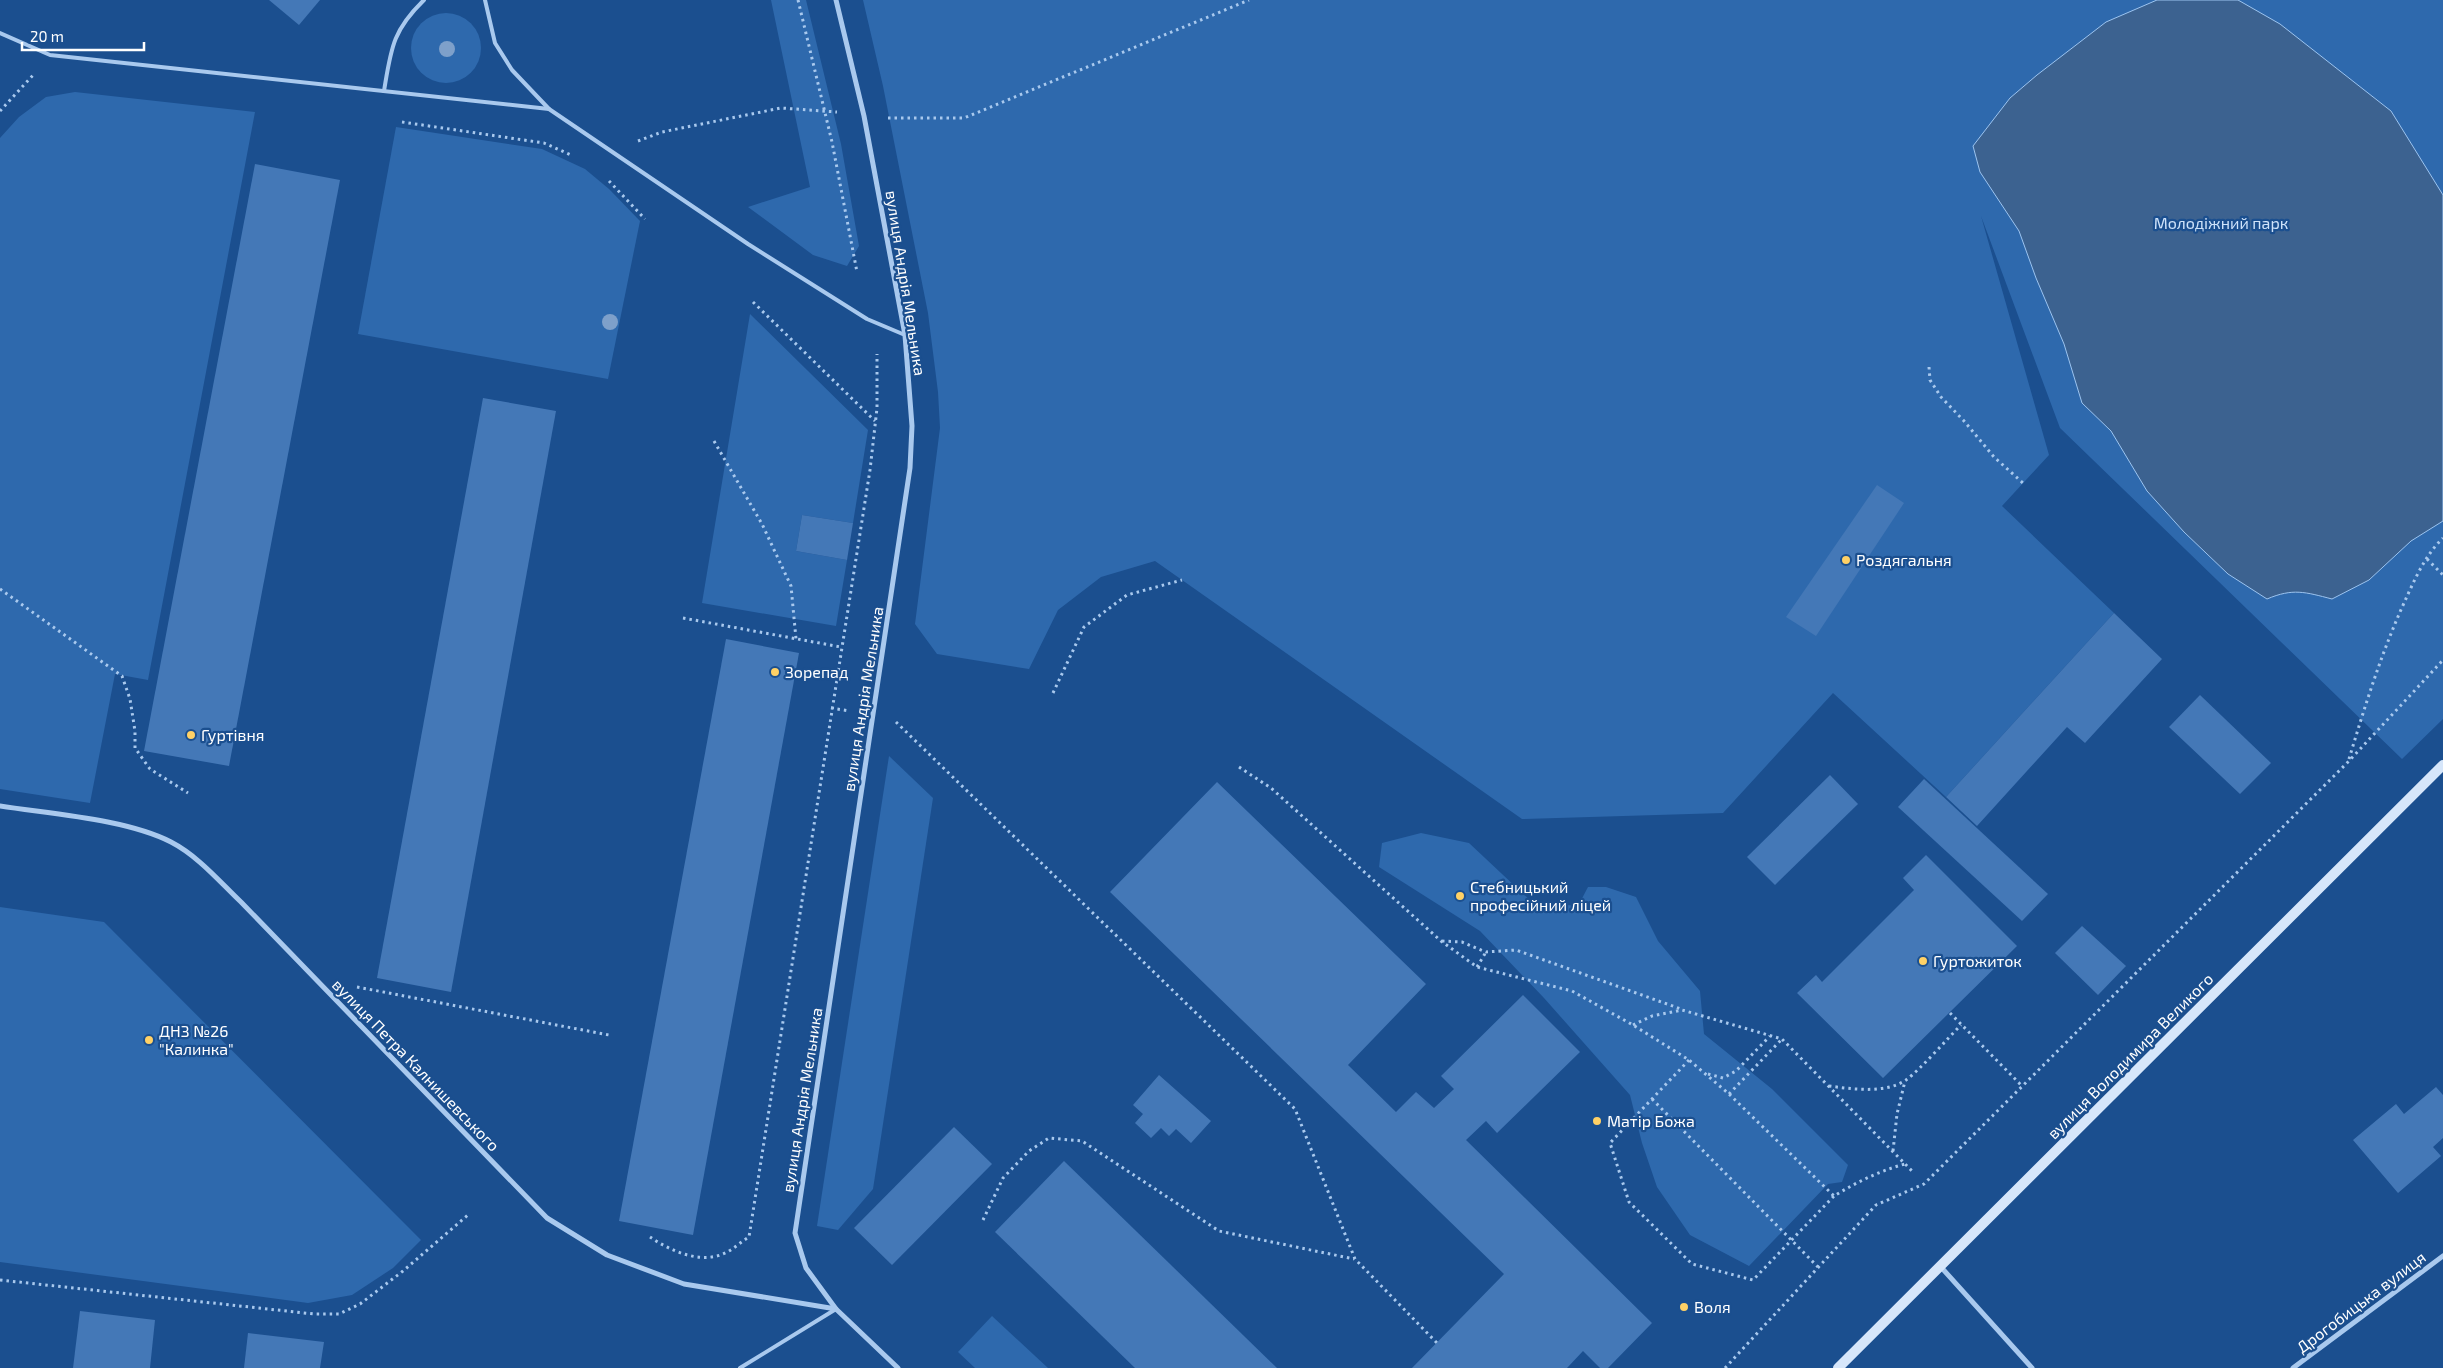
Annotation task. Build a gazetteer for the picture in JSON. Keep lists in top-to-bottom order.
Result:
{
  "streets": {
    "street": [
      "вулиця Андрія Мельника",
      "вулиця Володимира Великого",
      "вулиця Петра Калнишевського",
      "Дрогобицька вулиця"
    ]
  },
  "crossings": [
    ["вулиця Андрія Мельника", "вулиця Петра Калнишевського"]
  ],
  "parks": ["Молодіжний парк"],
  "places": [
    "Роздягальня",
    "Зорепад",
    "Гуртівня",
    "Стебницький професійний ліцей",
    "Гуртожиток",
    "ДНЗ №26 \"Калинка\"",
    "Матір Божа",
    "Воля"
  ],
  "scale_bar": "20 m"
}
